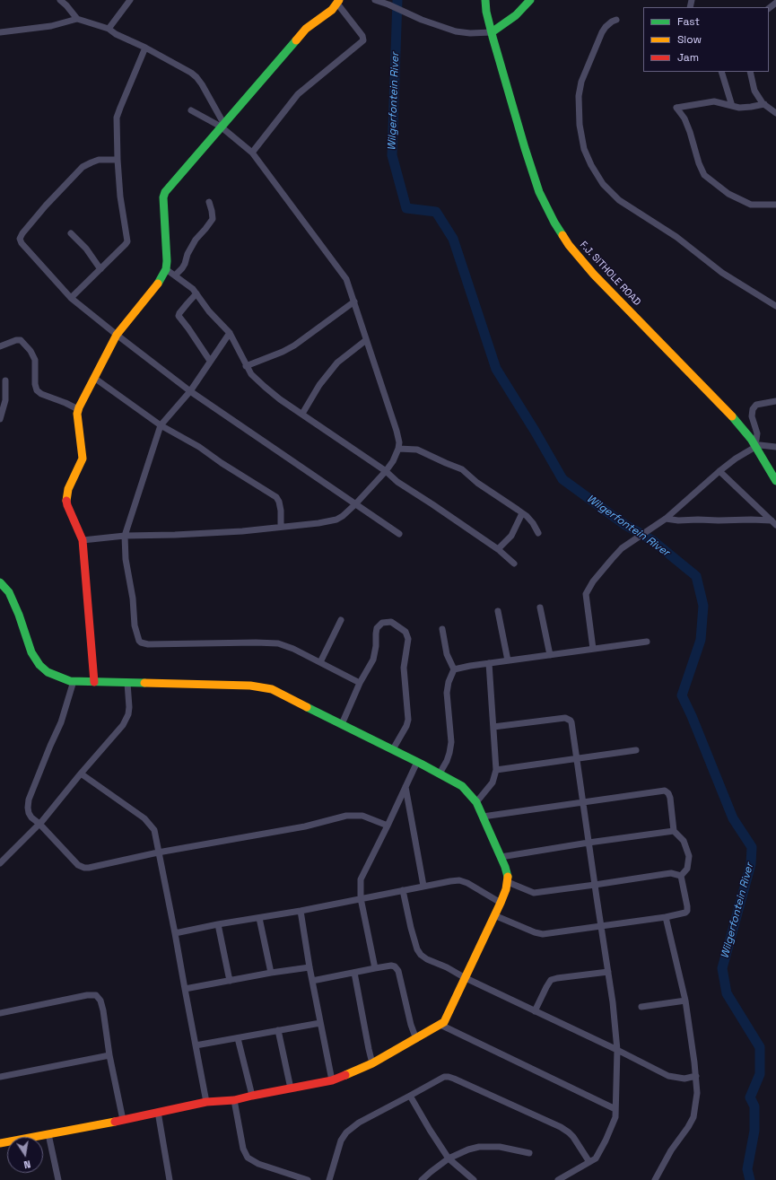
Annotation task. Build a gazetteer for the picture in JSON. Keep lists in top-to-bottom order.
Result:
{
  "streets": {
    "street": ["F.J. SITHOLE ROAD"]
  },
  "water": ["Wilgerfontein River"],
  "legend": ["Fast", "Slow", "Jam"],
  "north": "bottom"
}
